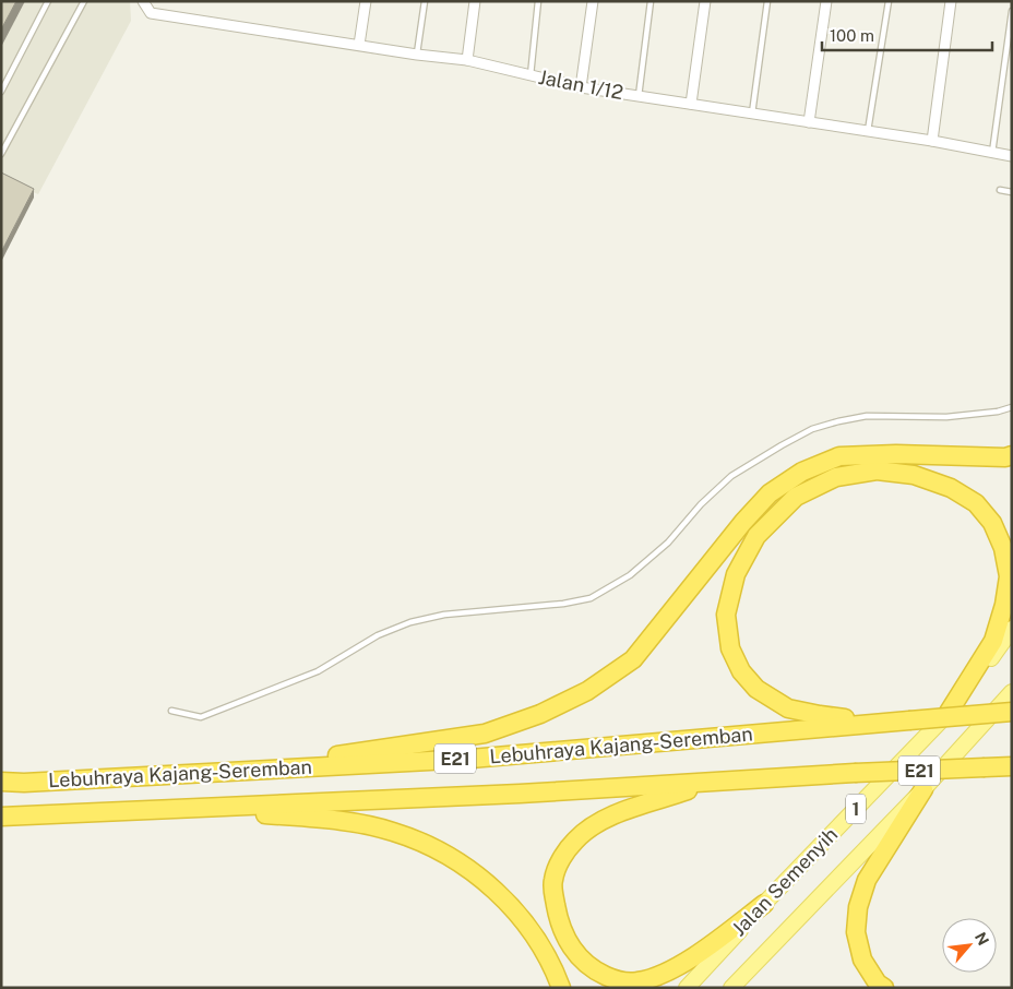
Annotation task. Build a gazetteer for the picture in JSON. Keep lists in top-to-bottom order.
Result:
{
  "streets": {
    "highway": ["Lebuhraya Kajang-Seremban", "E21"],
    "main road": ["1", "Jalan Semenyih"],
    "street": ["Jalan 1/12"]
  },
  "scale_bar": "100 m",
  "north": "top right"
}
